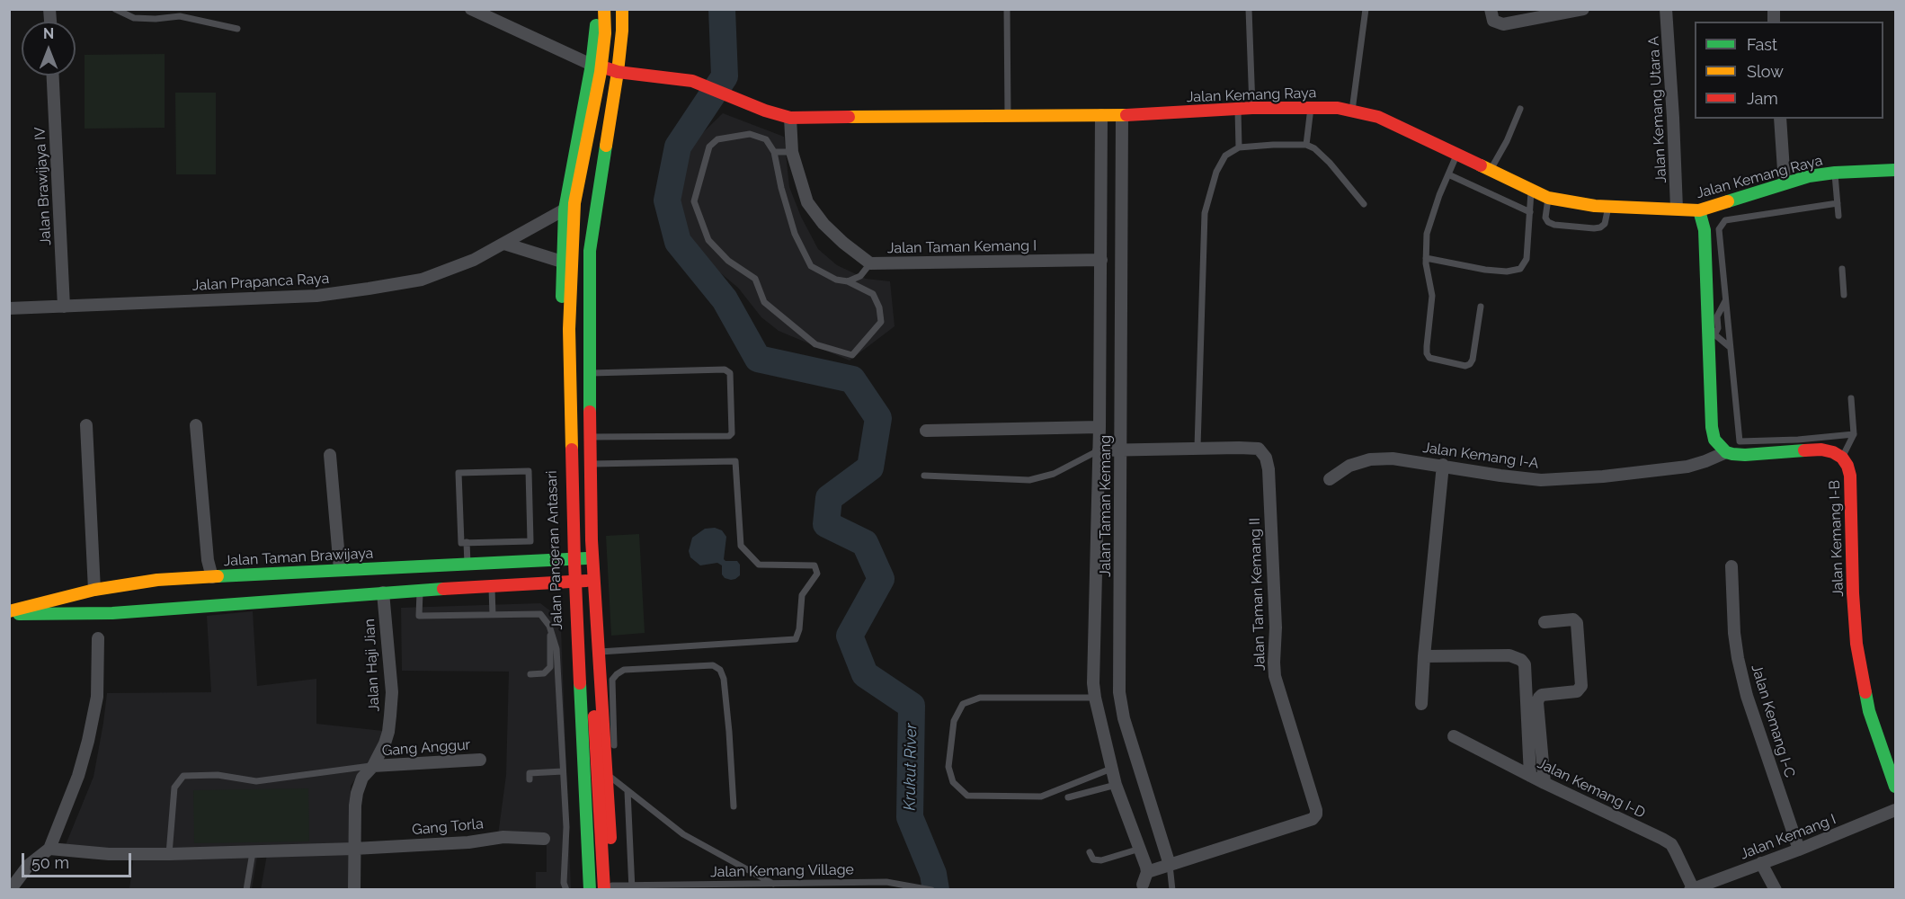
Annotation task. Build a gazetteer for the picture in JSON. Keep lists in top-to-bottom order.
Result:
{
  "streets": {
    "main road": [
      "Jalan Kemang Raya",
      "Jalan Kemang I-B",
      "Jalan Pangeran Antasari",
      "Jalan Taman Brawijaya"
    ],
    "street": [
      "Jalan Kemang Utara A",
      "Jalan Brawijaya IV",
      "Jalan Taman Kemang I",
      "Jalan Prapanca Raya",
      "Jalan Kemang I-A",
      "Jalan Taman Kemang",
      "Jalan Taman Kemang II",
      "Jalan Haji Jian",
      "Jalan Kemang I-C",
      "Gang Anggur",
      "Jalan Kemang I-D",
      "Gang Torla",
      "Jalan Kemang I"
    ],
    "lane": ["Jalan Kemang Village"]
  },
  "crossings": [
    ["Jalan Kemang Raya", "Jalan Kemang Utara A"],
    ["Jalan Kemang Raya", "Jalan Taman Kemang I"],
    ["Jalan Kemang Raya", "Jalan Taman Kemang"],
    ["Jalan Brawijaya IV", "Jalan Prapanca Raya"],
    ["Jalan Taman Kemang I", "Jalan Taman Kemang"],
    ["Jalan Prapanca Raya", "Jalan Pangeran Antasari"],
    ["Jalan Taman Kemang", "Jalan Taman Kemang II"],
    ["Jalan Pangeran Antasari", "Jalan Taman Brawijaya"],
    ["Jalan Taman Brawijaya", "Jalan Haji Jian"],
    ["Jalan Haji Jian", "Gang Anggur"],
    ["Jalan Haji Jian", "Gang Torla"],
    ["Jalan Kemang I-C", "Jalan Kemang I"],
    ["Jalan Kemang I-D", "Jalan Kemang I"]
  ],
  "water": ["Krukut River"],
  "legend": ["Fast", "Slow", "Jam"],
  "scale_bar": "50 m",
  "north": "top"
}
